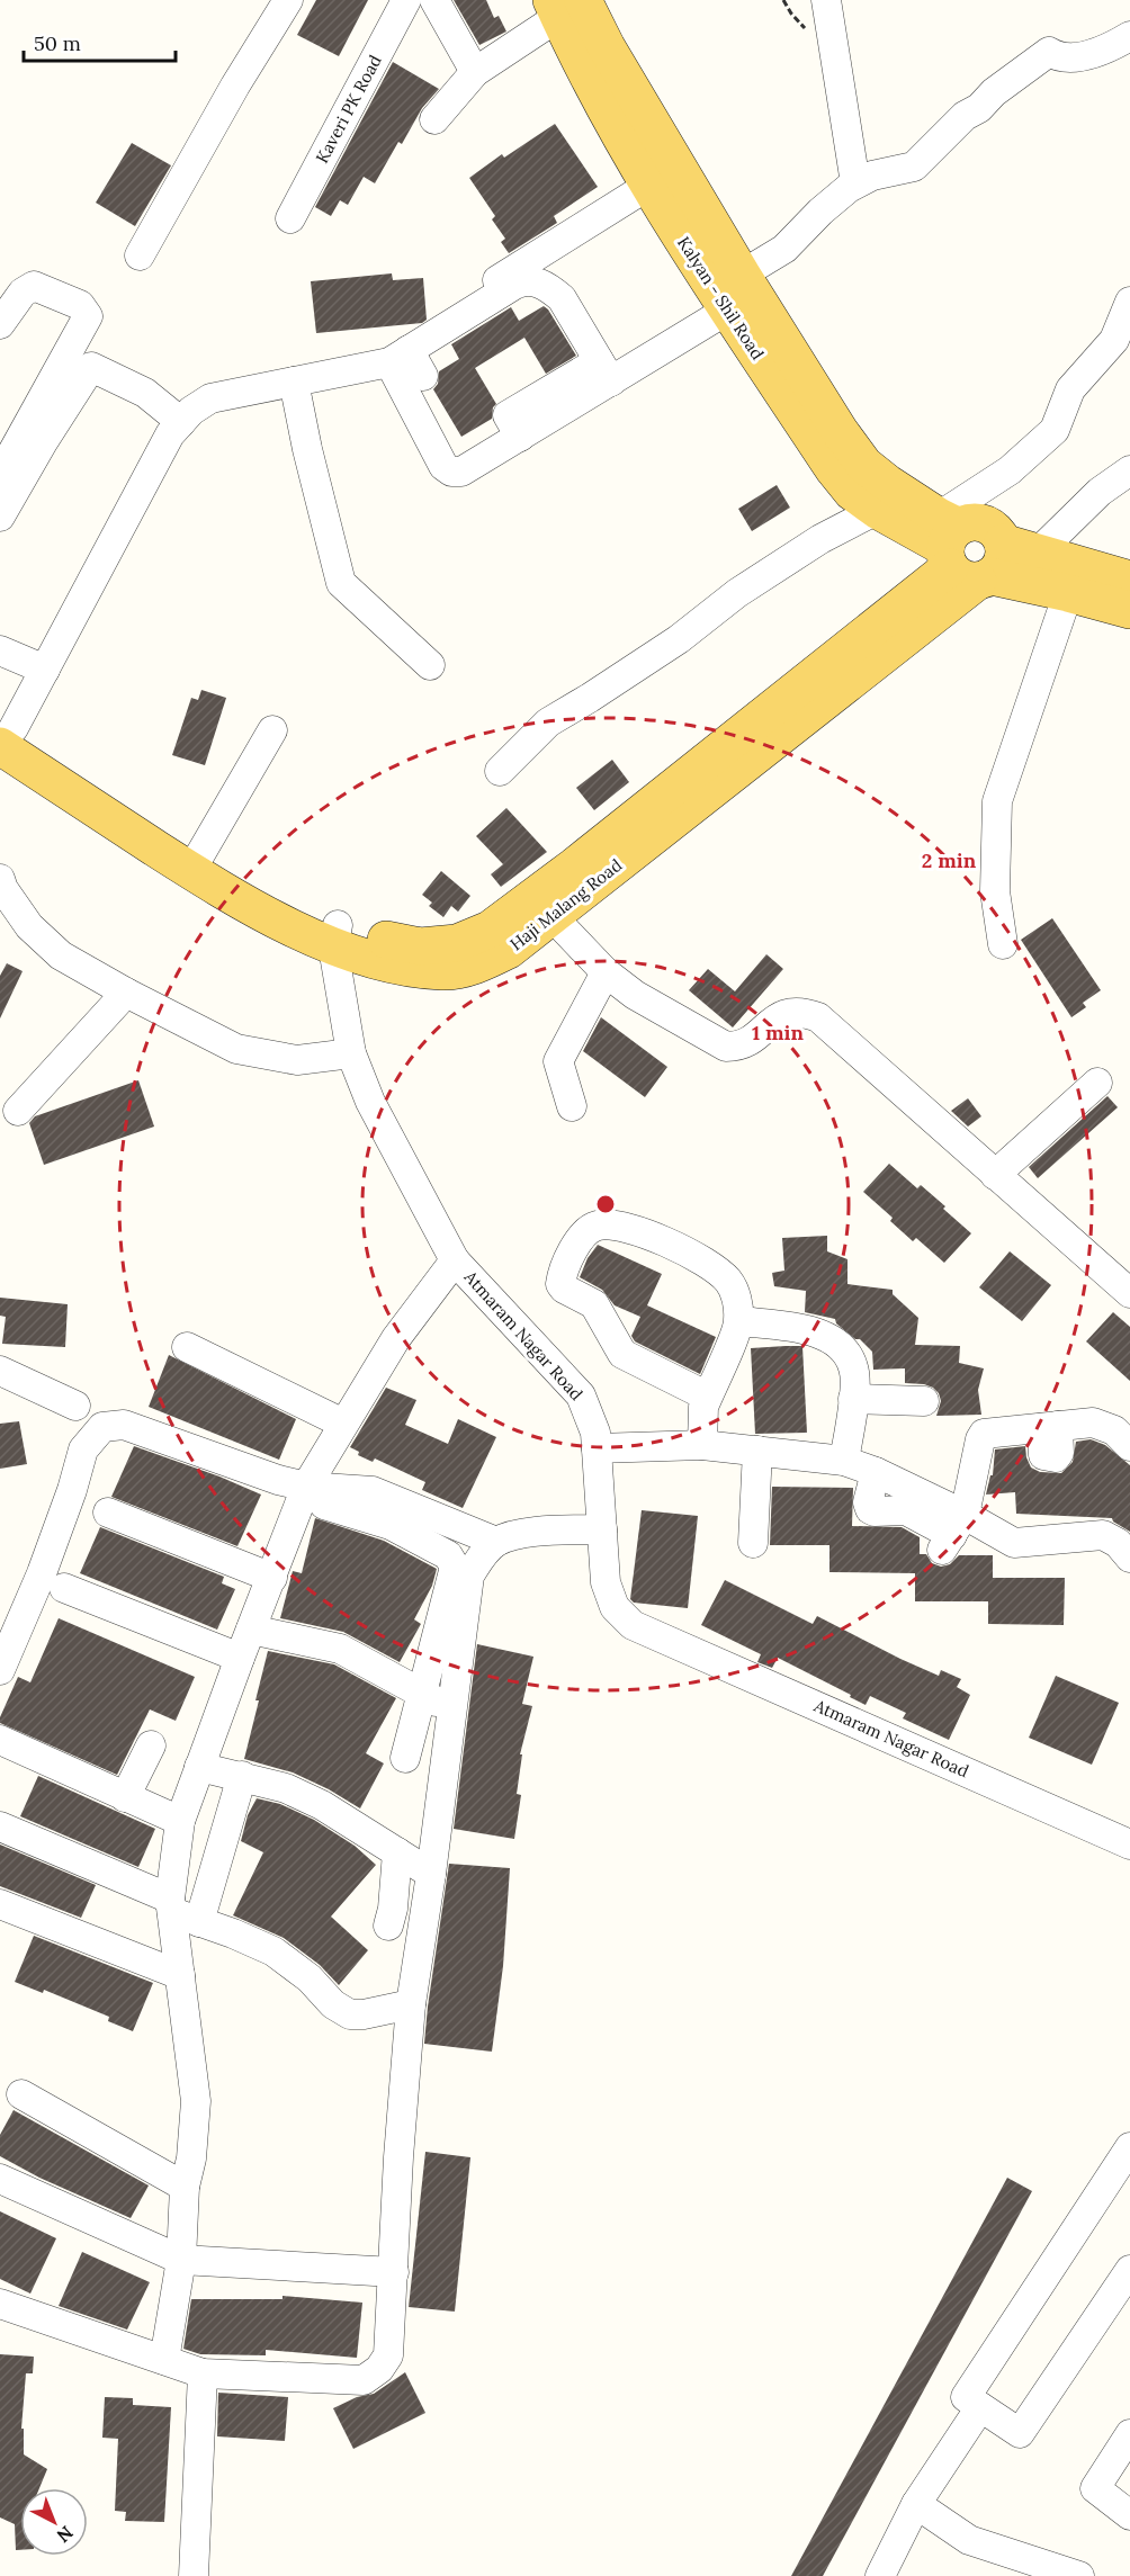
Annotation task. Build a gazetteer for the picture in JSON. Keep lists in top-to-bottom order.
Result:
{
  "streets": {
    "main road": ["Kalyan - Shil Road", "Haji Malang Road"],
    "street": ["Kaveri PK Road", "Atmaram Nagar Road"]
  },
  "crossings": [
    ["Kalyan - Shil Road", "Haji Malang Road"],
    ["Haji Malang Road", "Atmaram Nagar Road"]
  ],
  "scale_bar": "50 m",
  "north": "bottom right",
  "rings": ["2 min", "1 min"]
}
